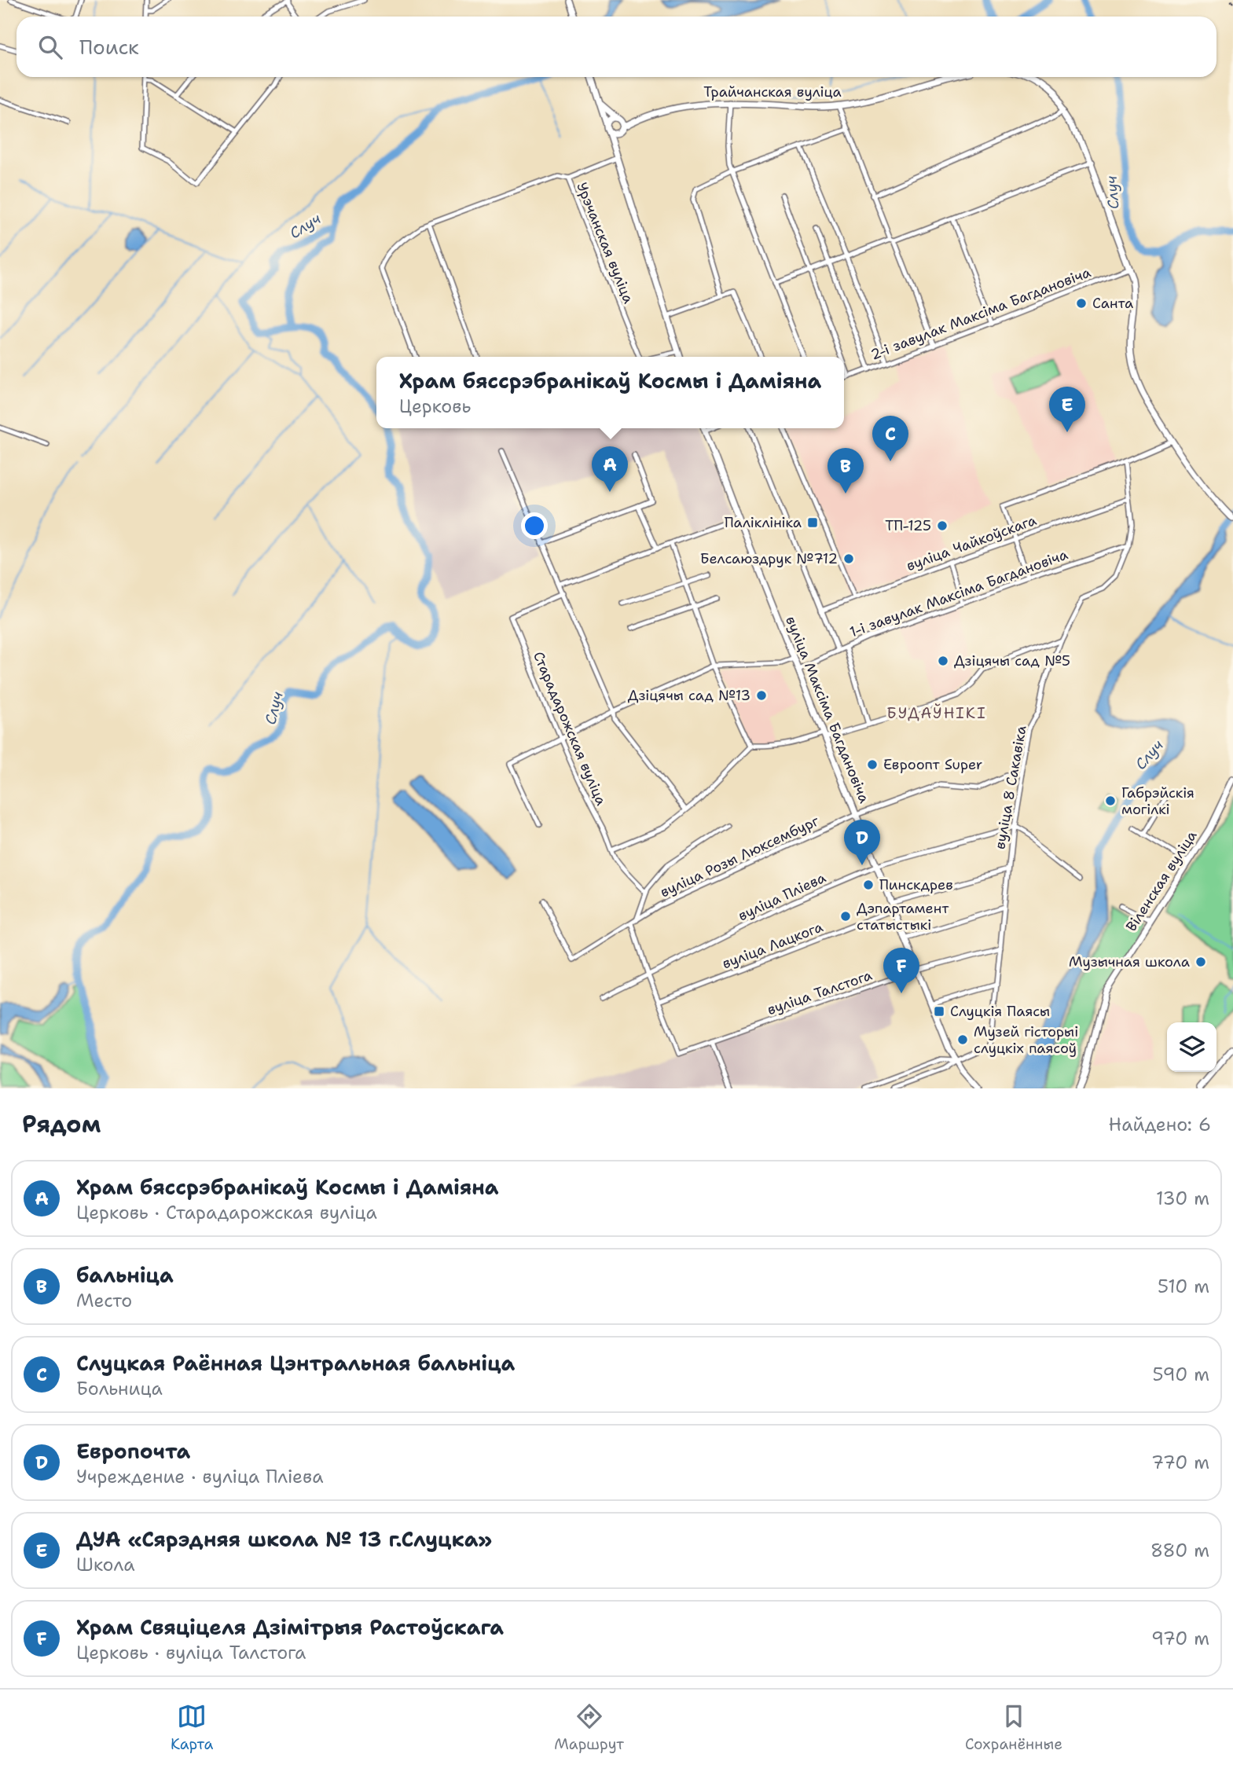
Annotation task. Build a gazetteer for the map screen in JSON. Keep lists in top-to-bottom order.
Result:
{
  "streets": {
    "main road": ["Трайчанская вуліца", "вуліца Максіма Багдановіча", "Віленская вуліца"],
    "street": [
      "Урэчанская вуліца",
      "2-і завулак Максіма Багдановіча",
      "вуліца Чайкоўскага",
      "1-і завулак Максіма Багдановіча",
      "Старадарожская вуліца",
      "вуліца 8 Сакавіка",
      "вуліца Розы Люксембург",
      "вуліца Пліева",
      "вуліца Лацкога",
      "вуліца Талстога"
    ]
  },
  "crossings": [
    ["вуліца Чайкоўскага", "вуліца 8 Сакавіка"],
    ["1-і завулак Максіма Багдановіча", "вуліца Максіма Багдановіча"],
    ["1-і завулак Максіма Багдановіча", "вуліца 8 Сакавіка"],
    ["вуліца Максіма Багдановіча", "вуліца 8 Сакавіка"],
    ["вуліца Максіма Багдановіча", "вуліца Розы Люксембург"],
    ["вуліца Максіма Багдановіча", "вуліца Пліева"],
    ["вуліца Максіма Багдановіча", "вуліца Лацкога"],
    ["вуліца Максіма Багдановіча", "вуліца Талстога"],
    ["вуліца 8 Сакавіка", "вуліца Розы Люксембург"],
    ["вуліца 8 Сакавіка", "вуліца Пліева"],
    ["вуліца 8 Сакавіка", "вуліца Талстога"],
    ["вуліца Лацкога", "вуліца Талстога"]
  ],
  "districts": ["БУДАЎНІКІ"],
  "water": ["Случ"],
  "places": {
    "other": [
      "Санта",
      "ТП-125",
      "Белсаюздрук №712",
      "Дзіцячы сад №5",
      "Дзіцячы сад №13",
      "Евроопт Super",
      "Габрэйскія могілкі",
      "Пинскдрев",
      "Дэпартамент статыстыкі",
      "Музычная школа",
      "Музей гісторыі слуцкіх паясоў"
    ],
    "transit": ["Паліклініка", "Слуцкія Паясы"]
  },
  "page": {
    "search": "Поиск",
    "popup": ["Храм бяссрэбранікаў Космы і Даміяна", "Церковь"],
    "pins": [
      "E",
      "C",
      "A",
      "B",
      "D",
      "F"
    ],
    "heading": ["Рядом", "Найдено: 6"],
    "list": [
      {
        "mark": "A",
        "name": "Храм бяссрэбранікаў Космы і Даміяна",
        "note": "Церковь · Старадарожская вуліца",
        "value": "130 m"
      },
      {
        "mark": "B",
        "name": "бальніца",
        "note": "Место",
        "value": "510 m"
      },
      {
        "mark": "C",
        "name": "Слуцкая Раённая Цэнтральная бальніца",
        "note": "Больница",
        "value": "590 m"
      },
      {
        "mark": "D",
        "name": "Европочта",
        "note": "Учреждение · вуліца Пліева",
        "value": "770 m"
      },
      {
        "mark": "E",
        "name": "ДУА «Сярэдняя школа № 13 г.Слуцка»",
        "note": "Школа",
        "value": "880 m"
      },
      {
        "mark": "F",
        "name": "Храм Свяціцеля Дзімітрыя Растоўскага",
        "note": "Церковь · вуліца Талстога",
        "value": "970 m"
      }
    ],
    "nav": ["Карта", "Маршрут", "Сохранённые"]
  }
}
